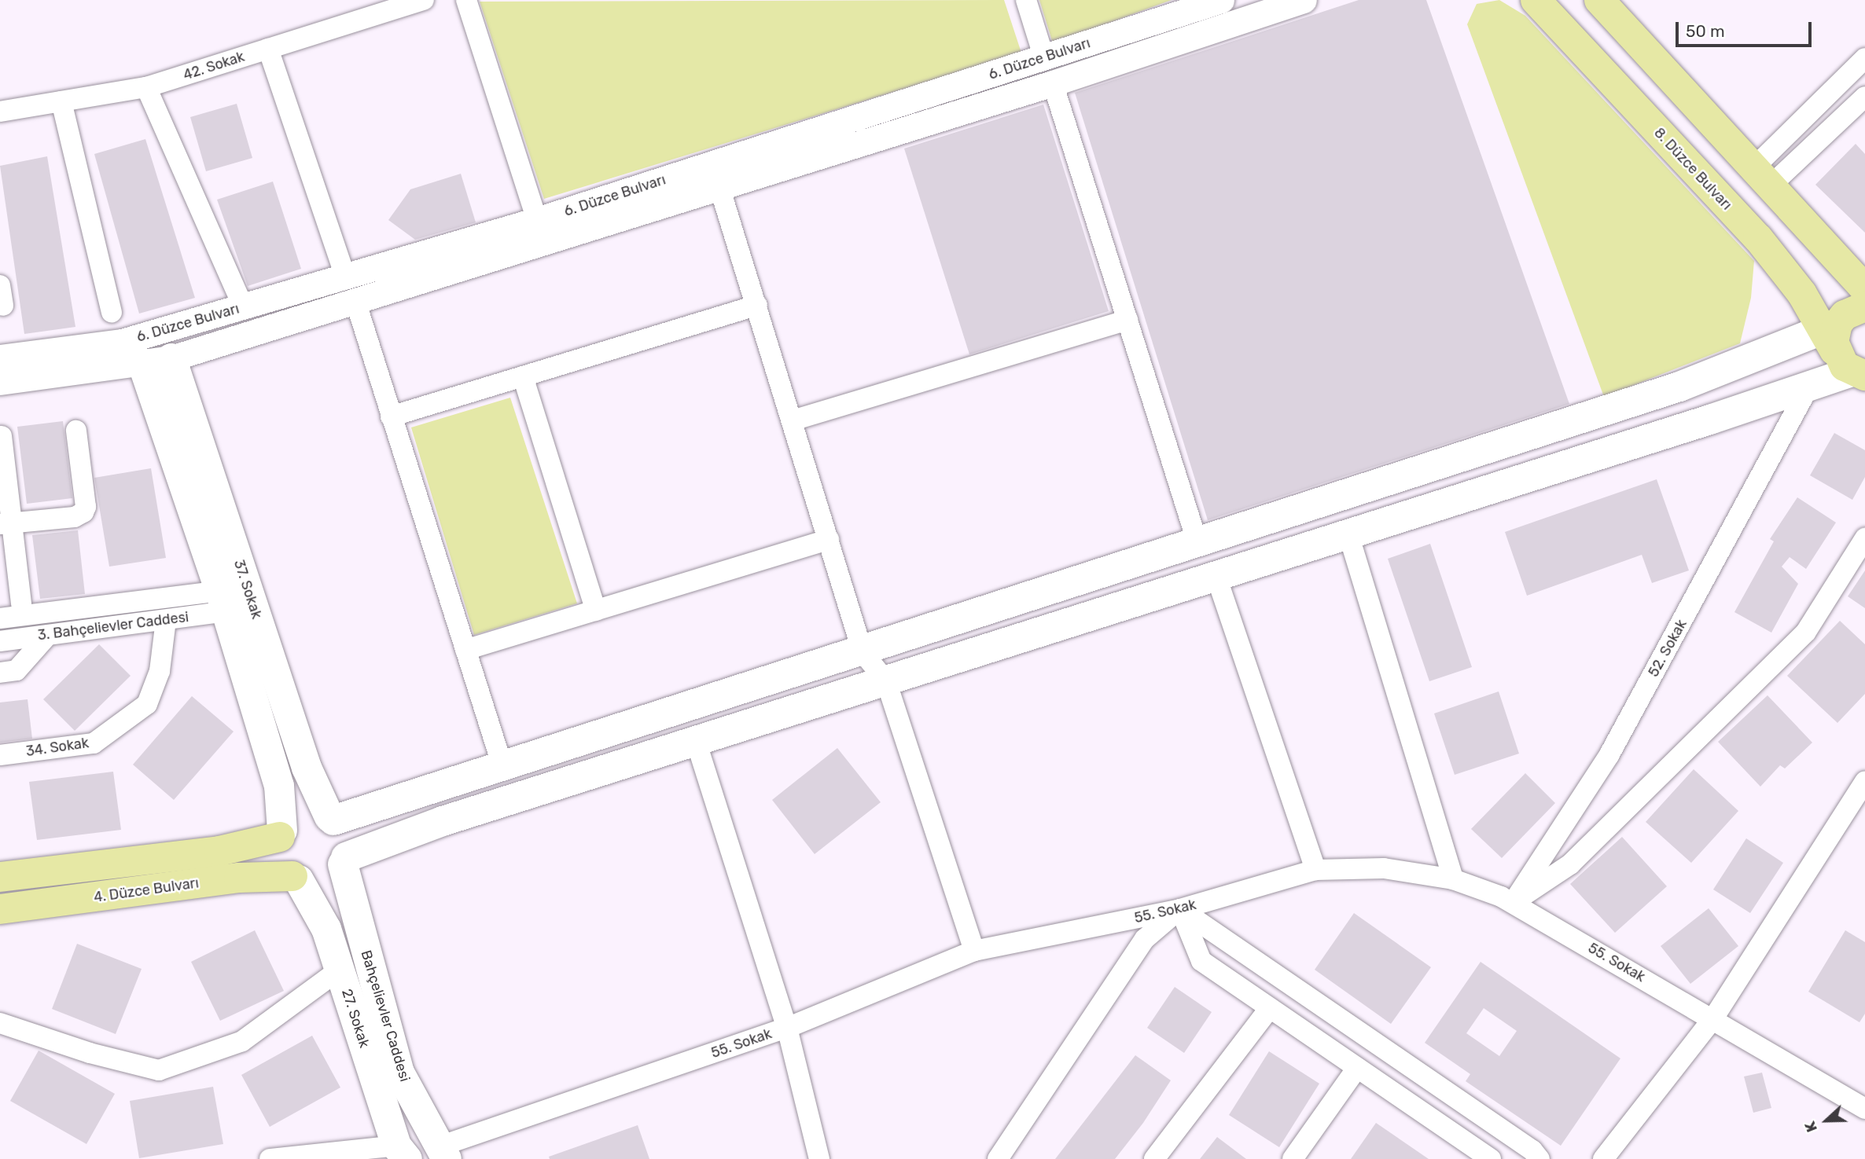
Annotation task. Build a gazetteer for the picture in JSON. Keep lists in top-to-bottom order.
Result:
{
  "streets": {
    "main road": [
      "8. Düzce Bulvarı",
      "37. Sokak",
      "4. Düzce Bulvarı",
      "Bahçelievler Caddesi",
      "27. Sokak"
    ],
    "street": [
      "6. Düzce Bulvarı",
      "42. Sokak",
      "3. Bahçelievler Caddesi",
      "52. Sokak",
      "34. Sokak",
      "55. Sokak"
    ]
  },
  "crossings": [
    ["6. Düzce Bulvarı", "37. Sokak"],
    ["37. Sokak", "4. Düzce Bulvarı"],
    ["37. Sokak", "Bahçelievler Caddesi"],
    ["37. Sokak", "27. Sokak"],
    ["3. Bahçelievler Caddesi", "34. Sokak"],
    ["52. Sokak", "55. Sokak"],
    ["4. Düzce Bulvarı", "Bahçelievler Caddesi"],
    ["4. Düzce Bulvarı", "27. Sokak"],
    ["55. Sokak", "Bahçelievler Caddesi"],
    ["Bahçelievler Caddesi", "27. Sokak"]
  ],
  "scale_bar": "50 m",
  "north": "left"
}
